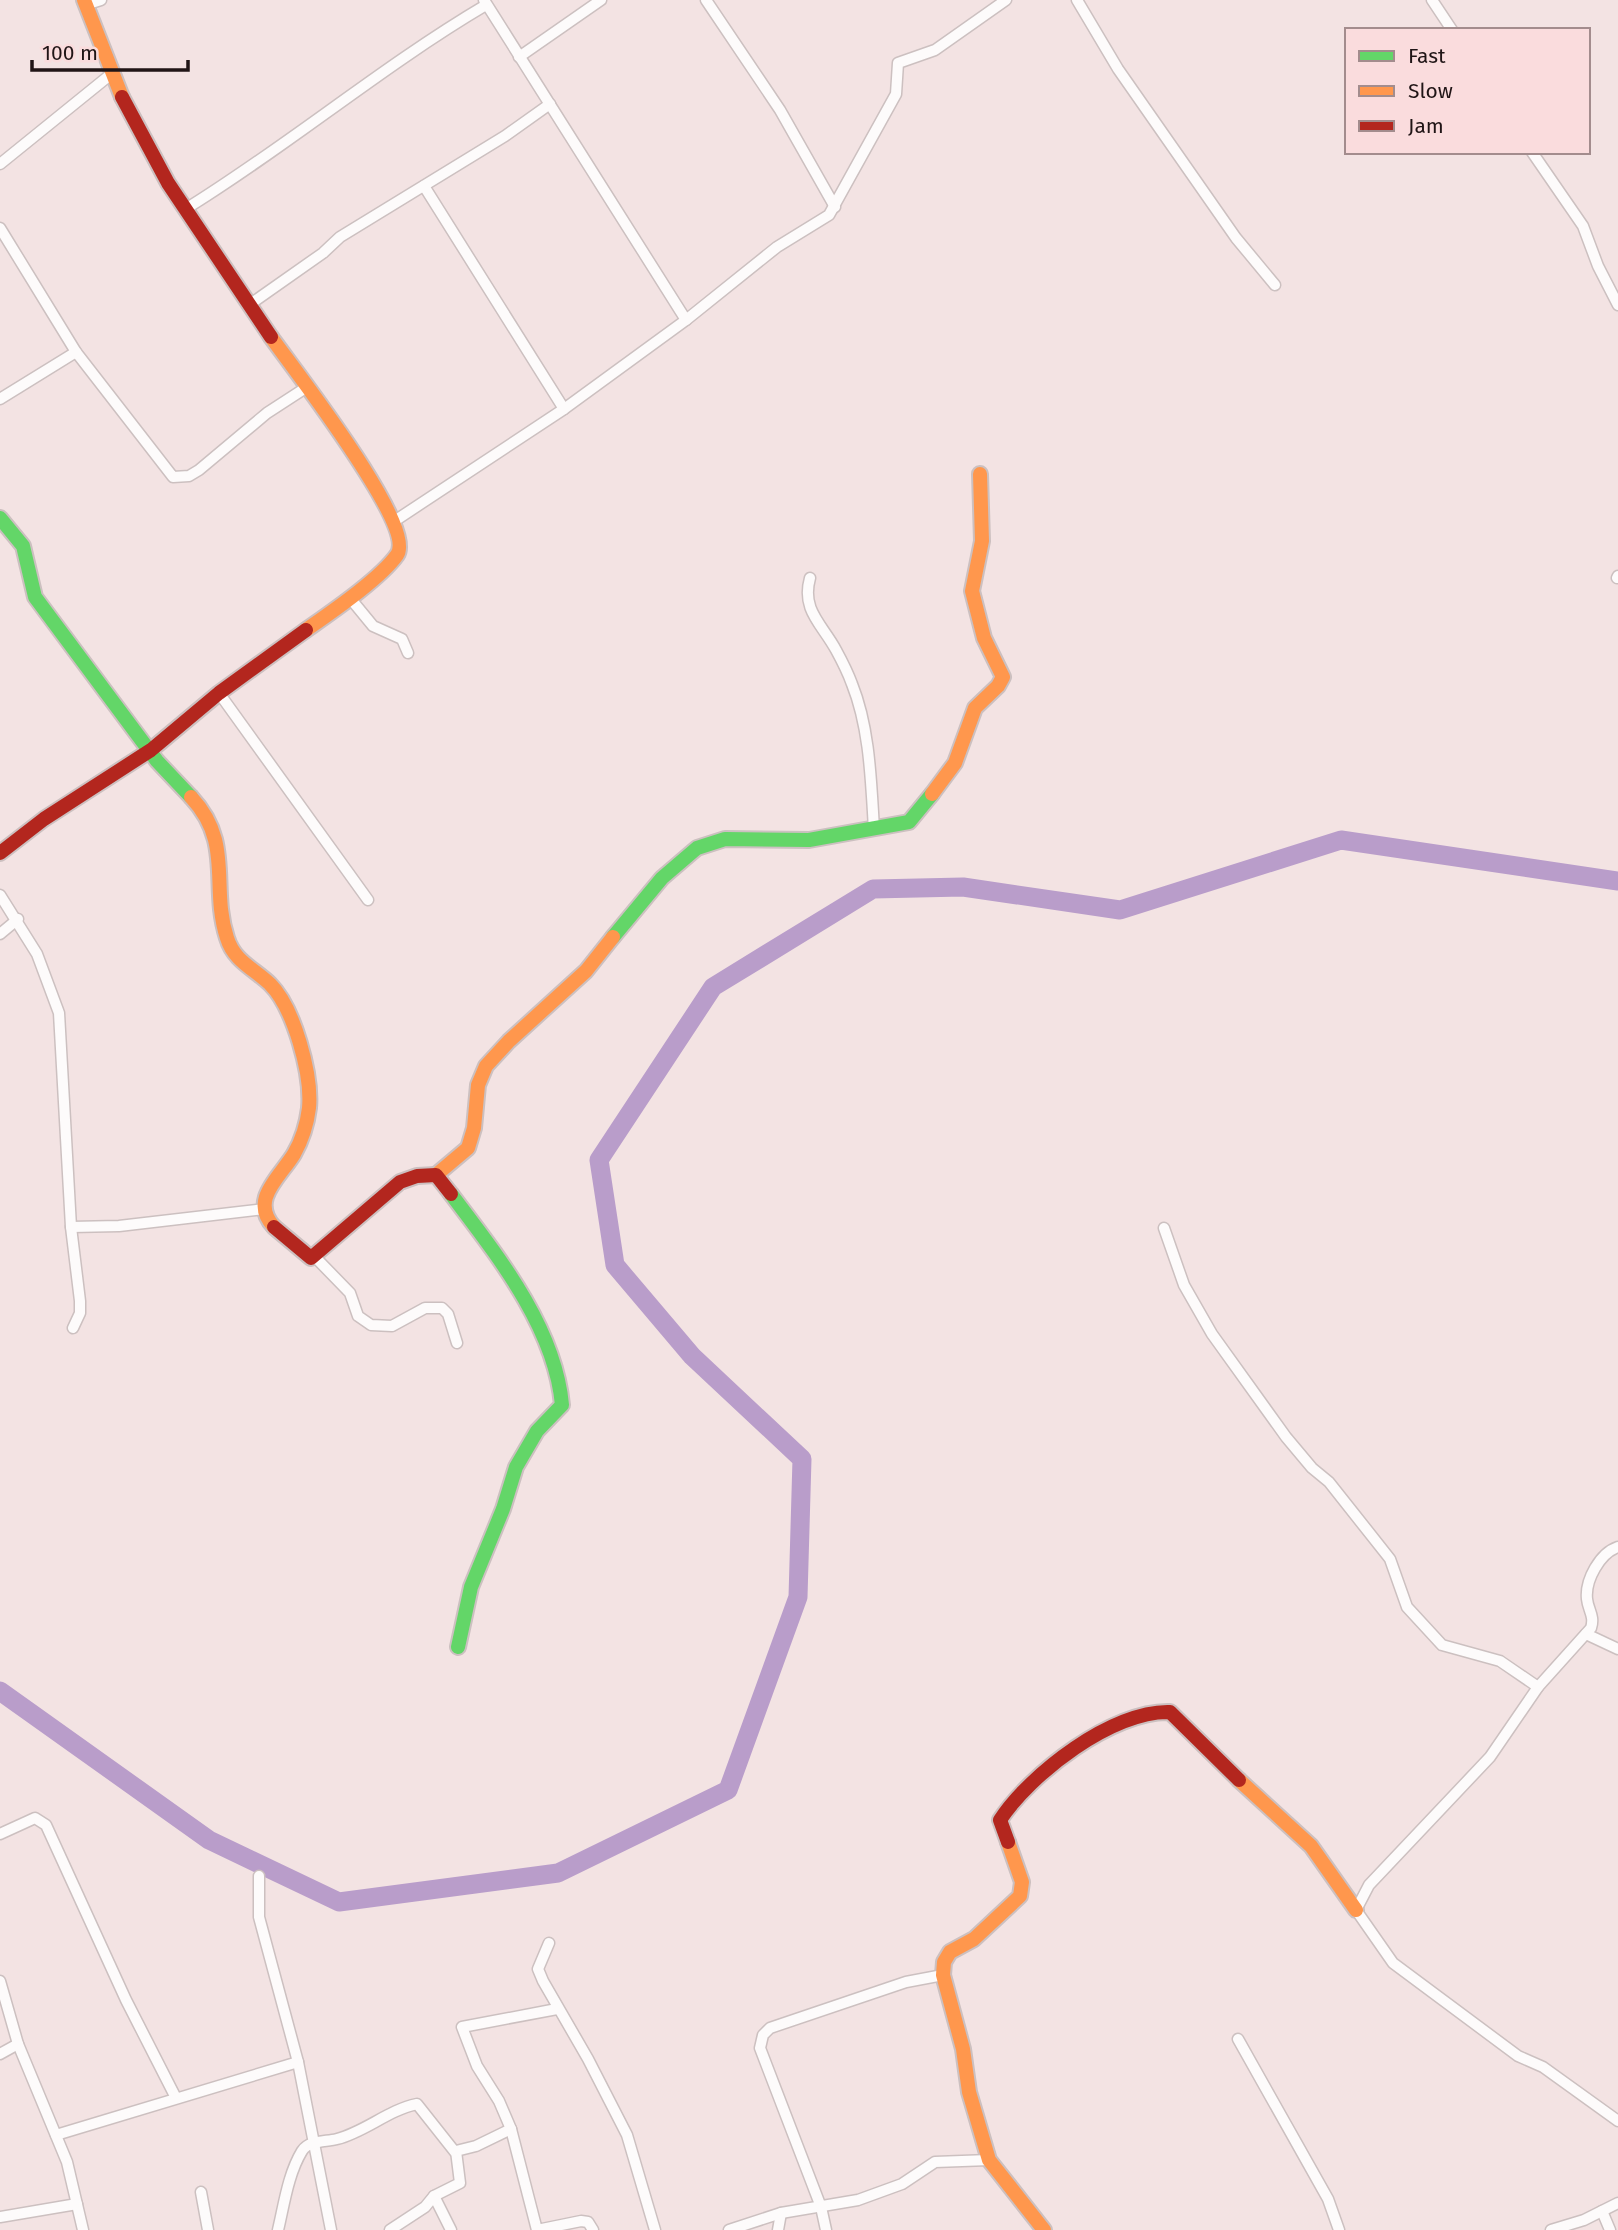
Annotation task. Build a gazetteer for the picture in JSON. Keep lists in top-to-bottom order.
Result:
{
  "legend": ["Fast", "Slow", "Jam"],
  "scale_bar": "100 m"
}
